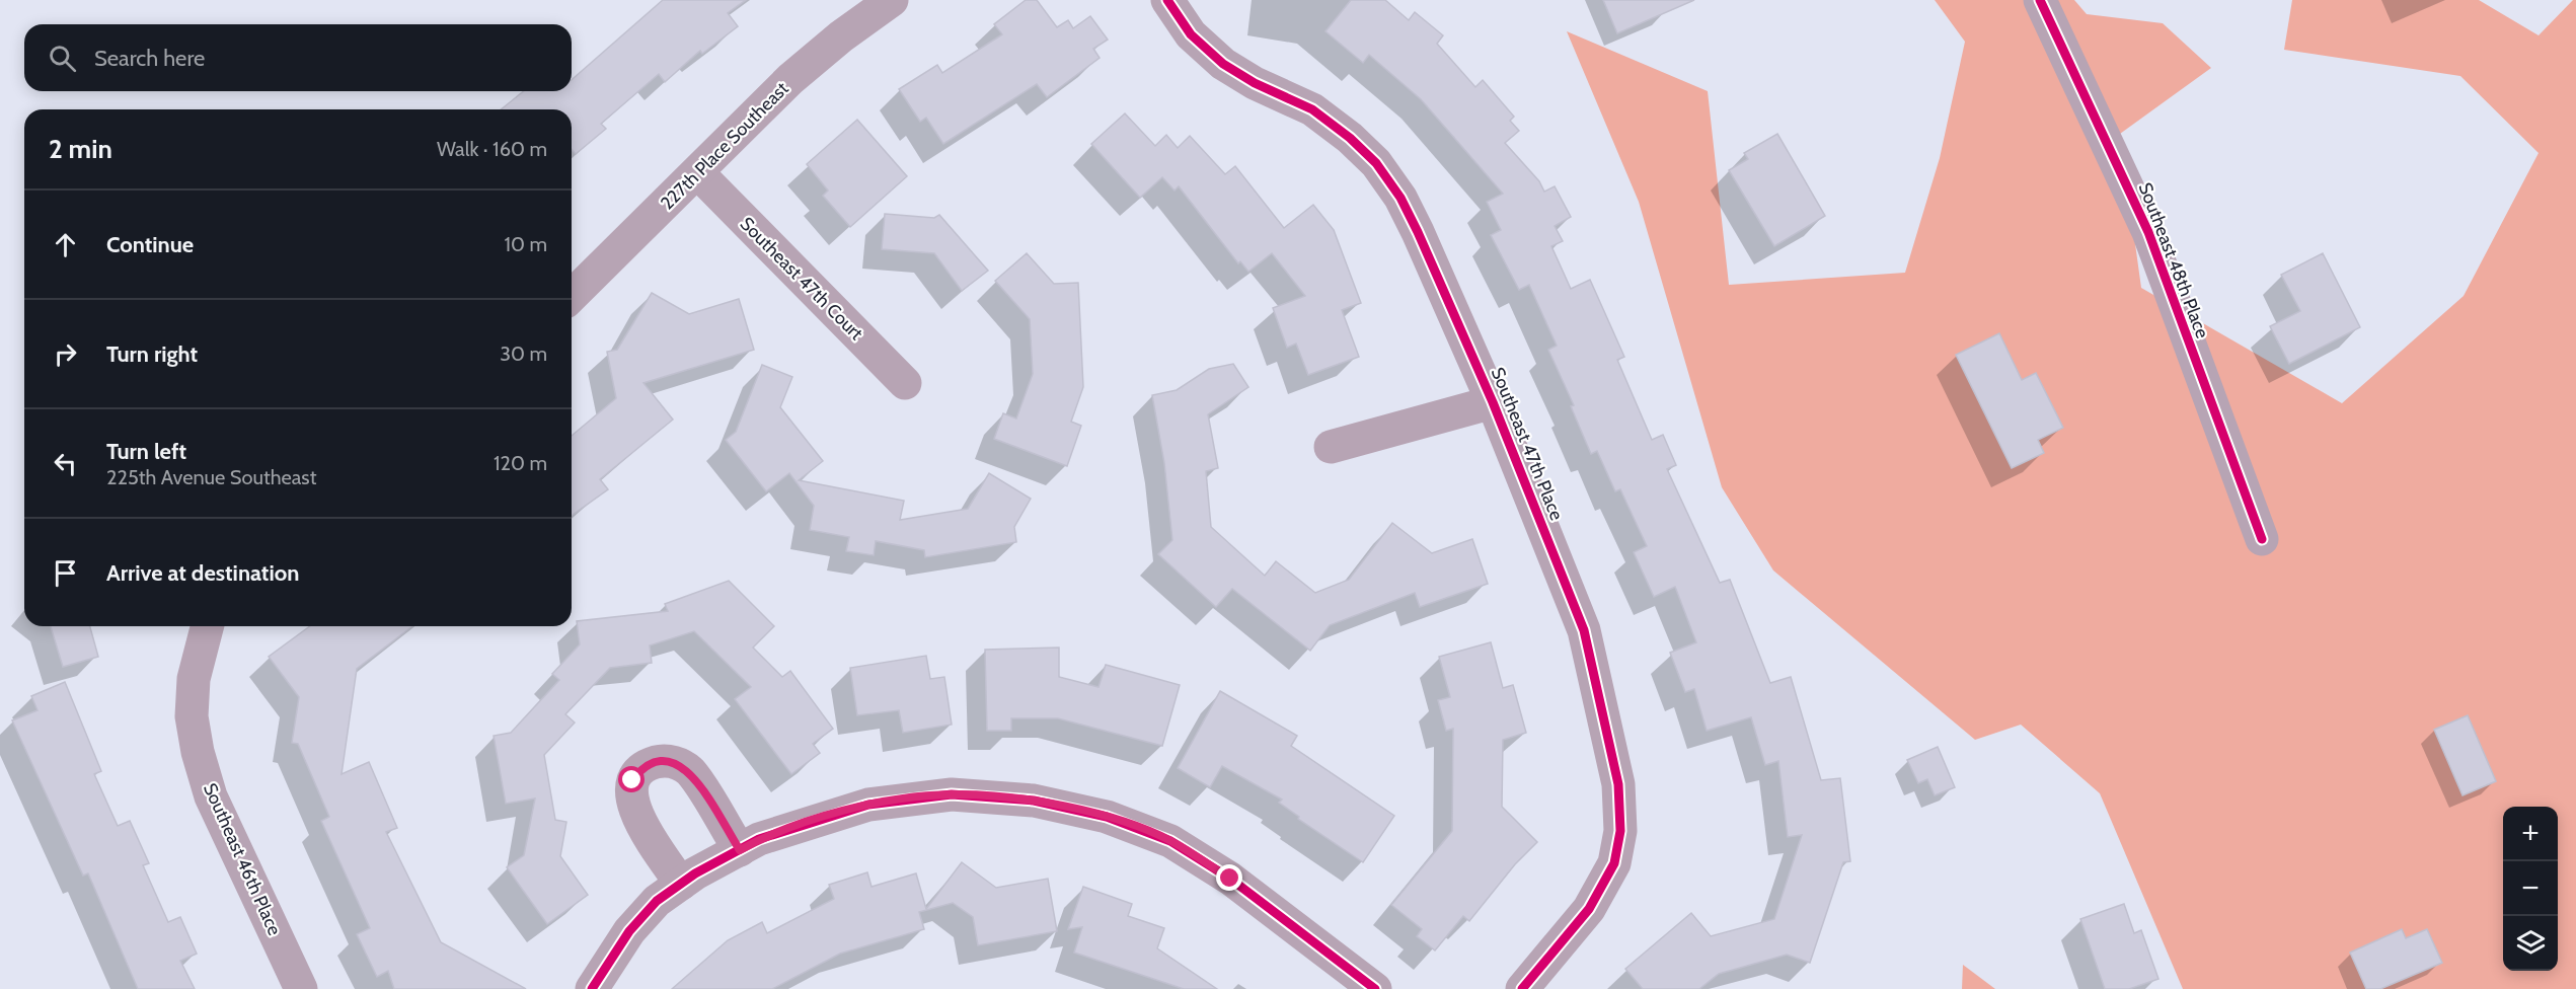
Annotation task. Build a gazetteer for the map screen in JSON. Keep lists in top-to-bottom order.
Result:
{
  "streets": {
    "street": [
      "227th Place Southeast",
      "Southeast 48th Place",
      "Southeast 47th Court",
      "Southeast 47th Place",
      "Southeast 46th Place"
    ]
  },
  "crossings": [
    ["227th Place Southeast", "Southeast 47th Court"]
  ],
  "page": {
    "search": "Search here",
    "heading": ["2 min", "Walk · 160 m"],
    "list": [
      ["Continue", "10 m"],
      ["Turn right", "30 m"],
      ["Turn left", "225th Avenue Southeast", "120 m"],
      "Arrive at destination"
    ],
    "map_buttons": ["+", "−"]
  }
}
